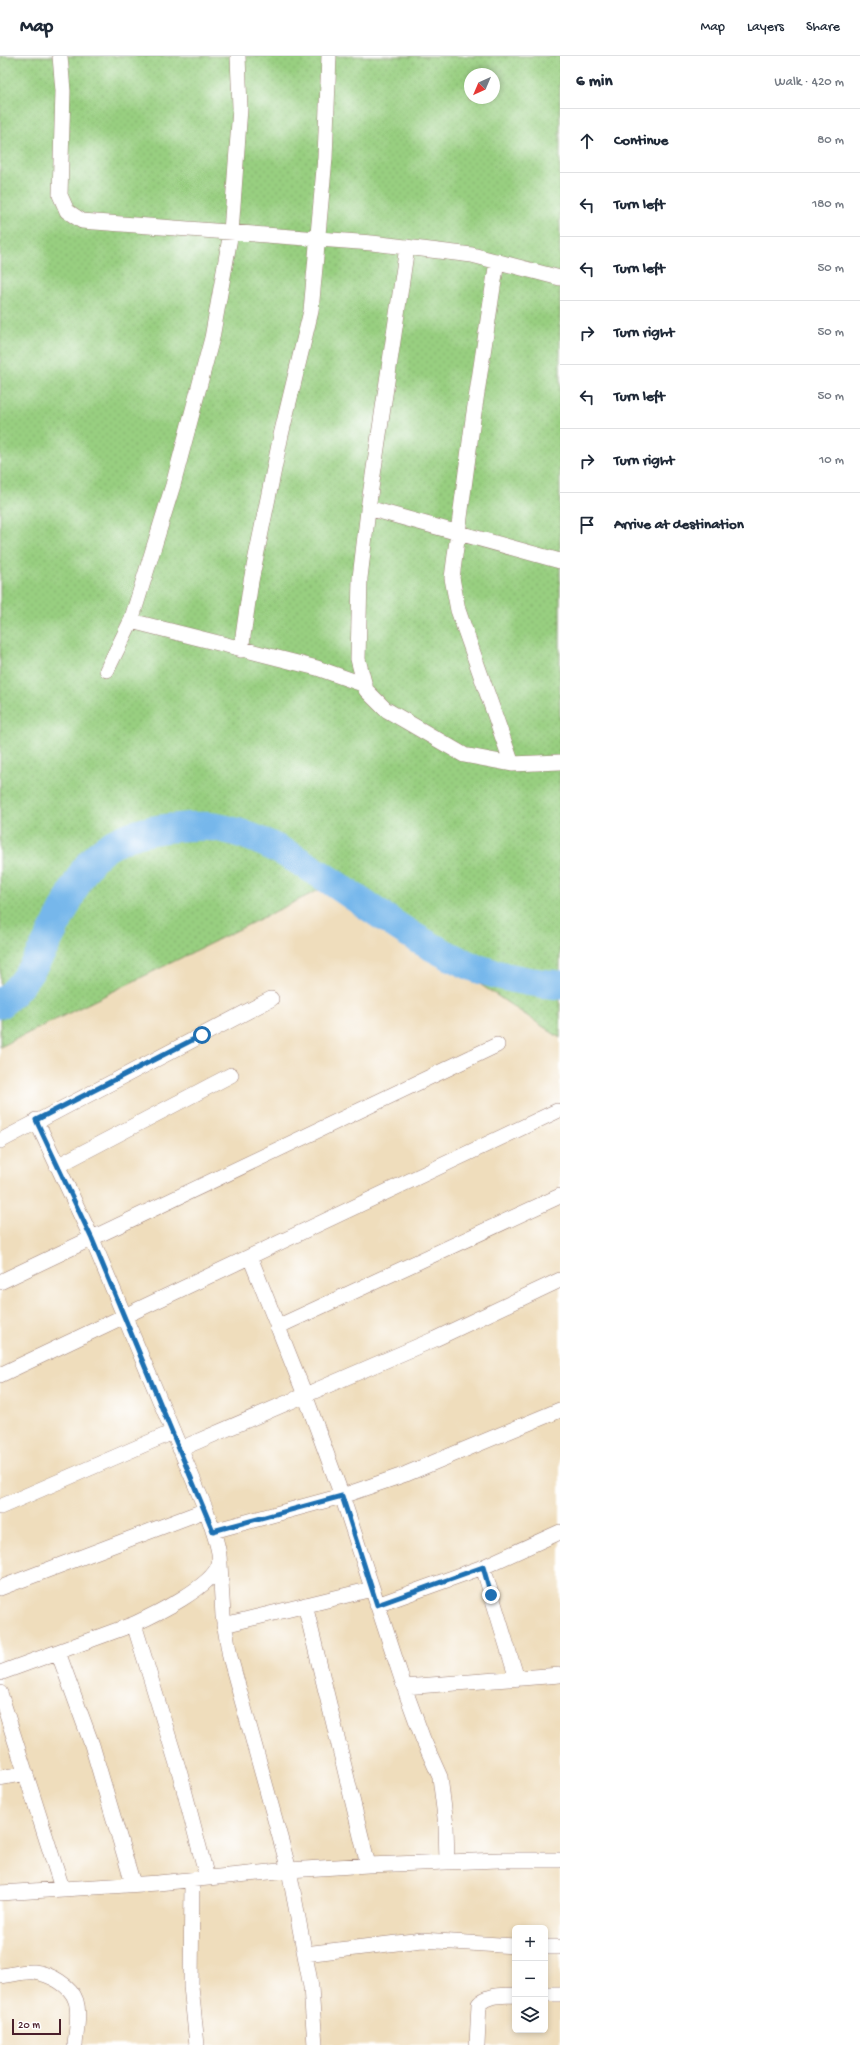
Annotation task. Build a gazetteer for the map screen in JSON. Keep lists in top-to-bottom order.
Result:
{
  "scale_bar": "20 m",
  "north": "bottom left",
  "page": {
    "header": "Map",
    "nav": ["Map", "Layers", "Share"],
    "heading": ["6 min", "Walk · 420 m"],
    "list": [
      ["Continue", "80 m"],
      ["Turn left", "180 m"],
      ["Turn left", "50 m"],
      ["Turn right", "50 m"],
      ["Turn left", "50 m"],
      ["Turn right", "10 m"],
      "Arrive at destination"
    ],
    "map_buttons": ["+", "−"],
    "scale": "20 m"
  }
}
